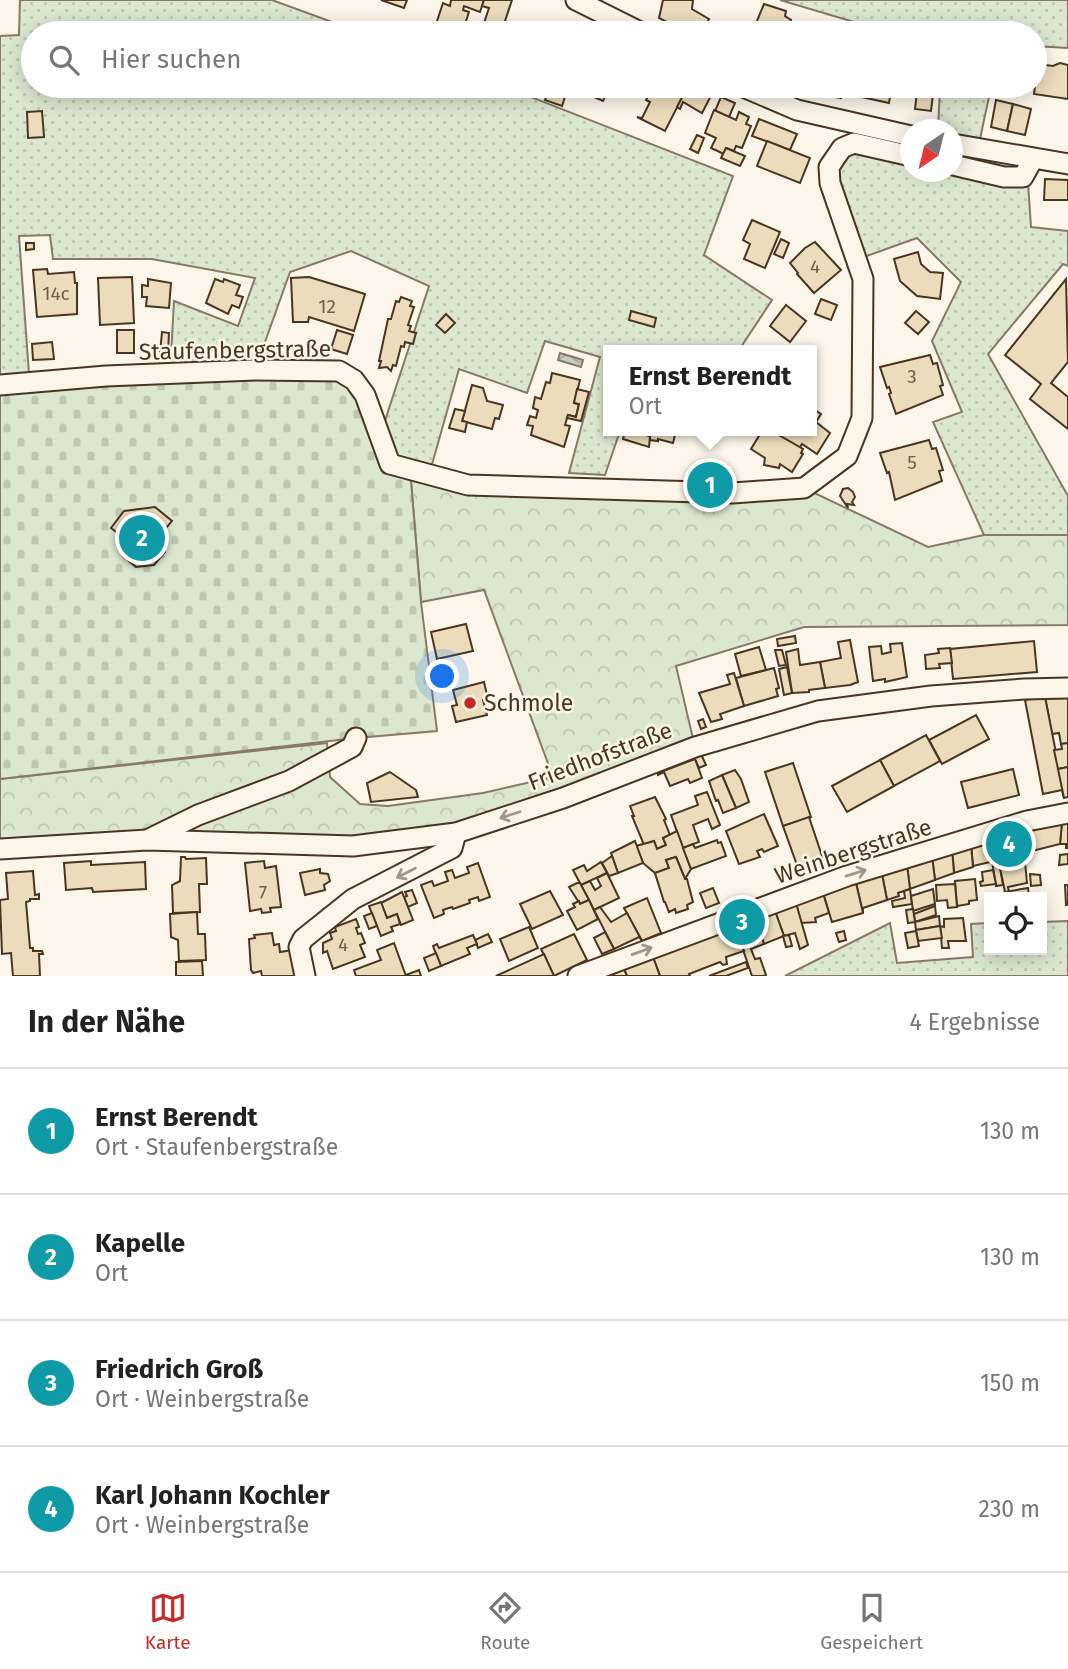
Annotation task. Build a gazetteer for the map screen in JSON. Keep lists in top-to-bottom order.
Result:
{
  "streets": {
    "street": ["Staufenbergstraße", "Friedhofstraße", "Weinbergstraße"]
  },
  "one_way": ["Friedhofstraße", "Weinbergstraße"],
  "places": ["Schmole"],
  "house_numbers": [
    "4",
    "14c",
    "12",
    "3",
    "5",
    "7",
    "4"
  ],
  "north": "bottom left",
  "page": {
    "search": "Hier suchen",
    "popup": ["Ernst Berendt", "Ort"],
    "pins": [
      "1",
      "2",
      "4",
      "3"
    ],
    "heading": ["In der Nähe", "4 Ergebnisse"],
    "list": [
      {
        "mark": "1",
        "name": "Ernst Berendt",
        "note": "Ort · Staufenbergstraße",
        "value": "130 m"
      },
      {
        "mark": "2",
        "name": "Kapelle",
        "note": "Ort",
        "value": "130 m"
      },
      {
        "mark": "3",
        "name": "Friedrich Groß",
        "note": "Ort · Weinbergstraße",
        "value": "150 m"
      },
      {
        "mark": "4",
        "name": "Karl Johann Kochler",
        "note": "Ort · Weinbergstraße",
        "value": "230 m"
      }
    ],
    "nav": ["Karte", "Route", "Gespeichert"]
  }
}
